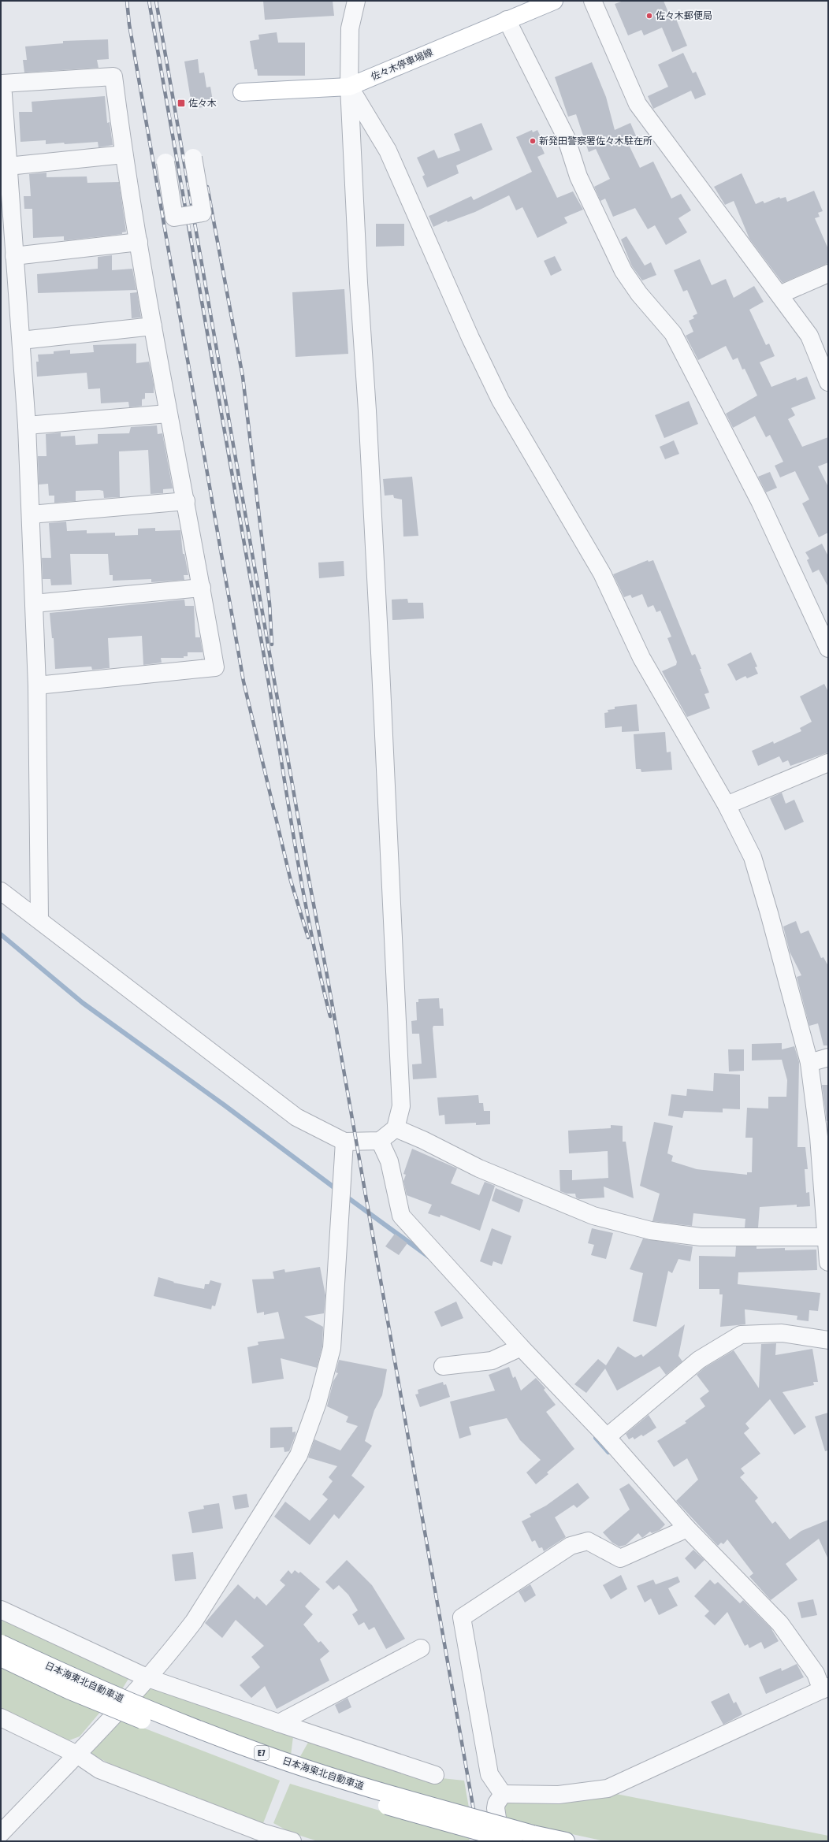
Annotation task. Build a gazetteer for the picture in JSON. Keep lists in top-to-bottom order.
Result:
{
  "streets": {
    "main road": ["佐々木停車場線", "日本海東北自動車道", "E7"]
  },
  "places": {
    "other": ["佐々木郵便局", "新発田警察署佐々木駐在所"],
    "transit": ["佐々木"]
  }
}
